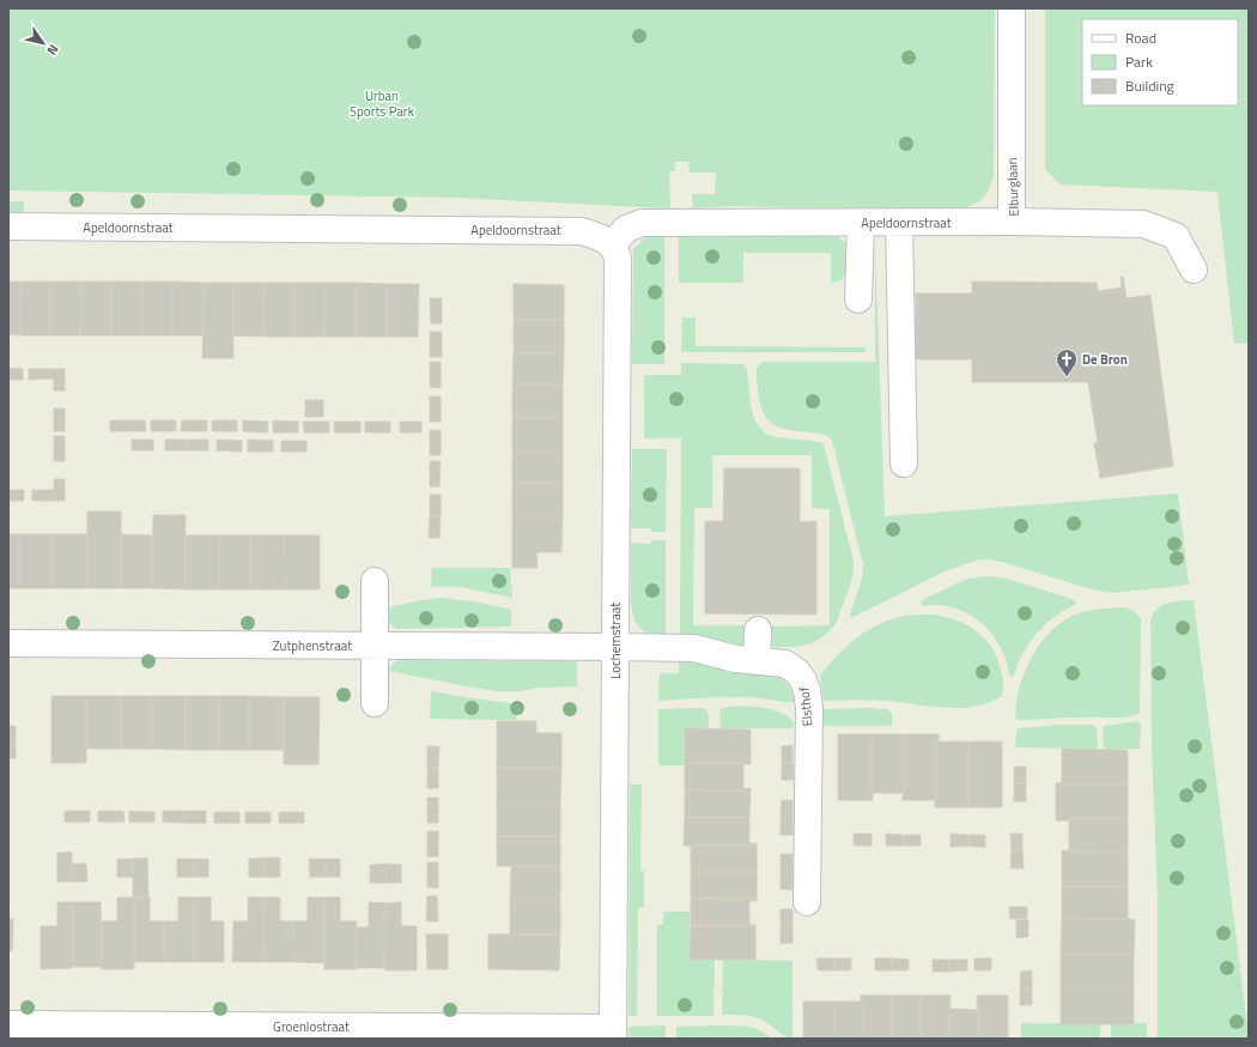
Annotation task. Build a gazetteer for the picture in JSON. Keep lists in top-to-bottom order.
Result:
{
  "streets": {
    "street": [
      "Elburglaan",
      "Apeldoornstraat",
      "Lochemstraat",
      "Zutphenstraat",
      "Elsthof",
      "Groenlostraat"
    ]
  },
  "crossings": [
    ["Elburglaan", "Apeldoornstraat"],
    ["Apeldoornstraat", "Lochemstraat"],
    ["Lochemstraat", "Zutphenstraat"],
    ["Lochemstraat", "Elsthof"],
    ["Lochemstraat", "Groenlostraat"],
    ["Zutphenstraat", "Elsthof"]
  ],
  "parks": ["Urban Sports Park"],
  "places": {
    "church": ["De Bron"]
  },
  "legend": ["Road", "Park", "Building"],
  "north": "bottom right"
}
